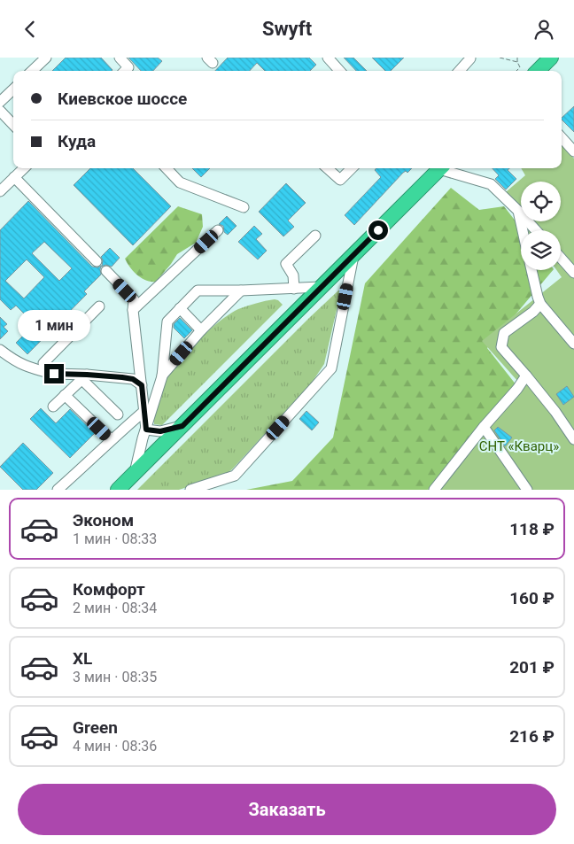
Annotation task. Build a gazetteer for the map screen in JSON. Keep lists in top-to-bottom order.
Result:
{
  "parks": ["СНТ «Кварц»"],
  "page": {
    "header": "Swyft",
    "banner": ["Киевское шоссе", "Куда"],
    "bubble": "1 мин",
    "list": [
      {
        "name": "Эконом",
        "note": "1 мин · 08:33",
        "value": "118 ₽"
      },
      {
        "name": "Комфорт",
        "note": "2 мин · 08:34",
        "value": "160 ₽"
      },
      {
        "name": "XL",
        "note": "3 мин · 08:35",
        "value": "201 ₽"
      },
      {
        "name": "Green",
        "note": "4 мин · 08:36",
        "value": "216 ₽"
      }
    ],
    "buttons": "Заказать"
  }
}
